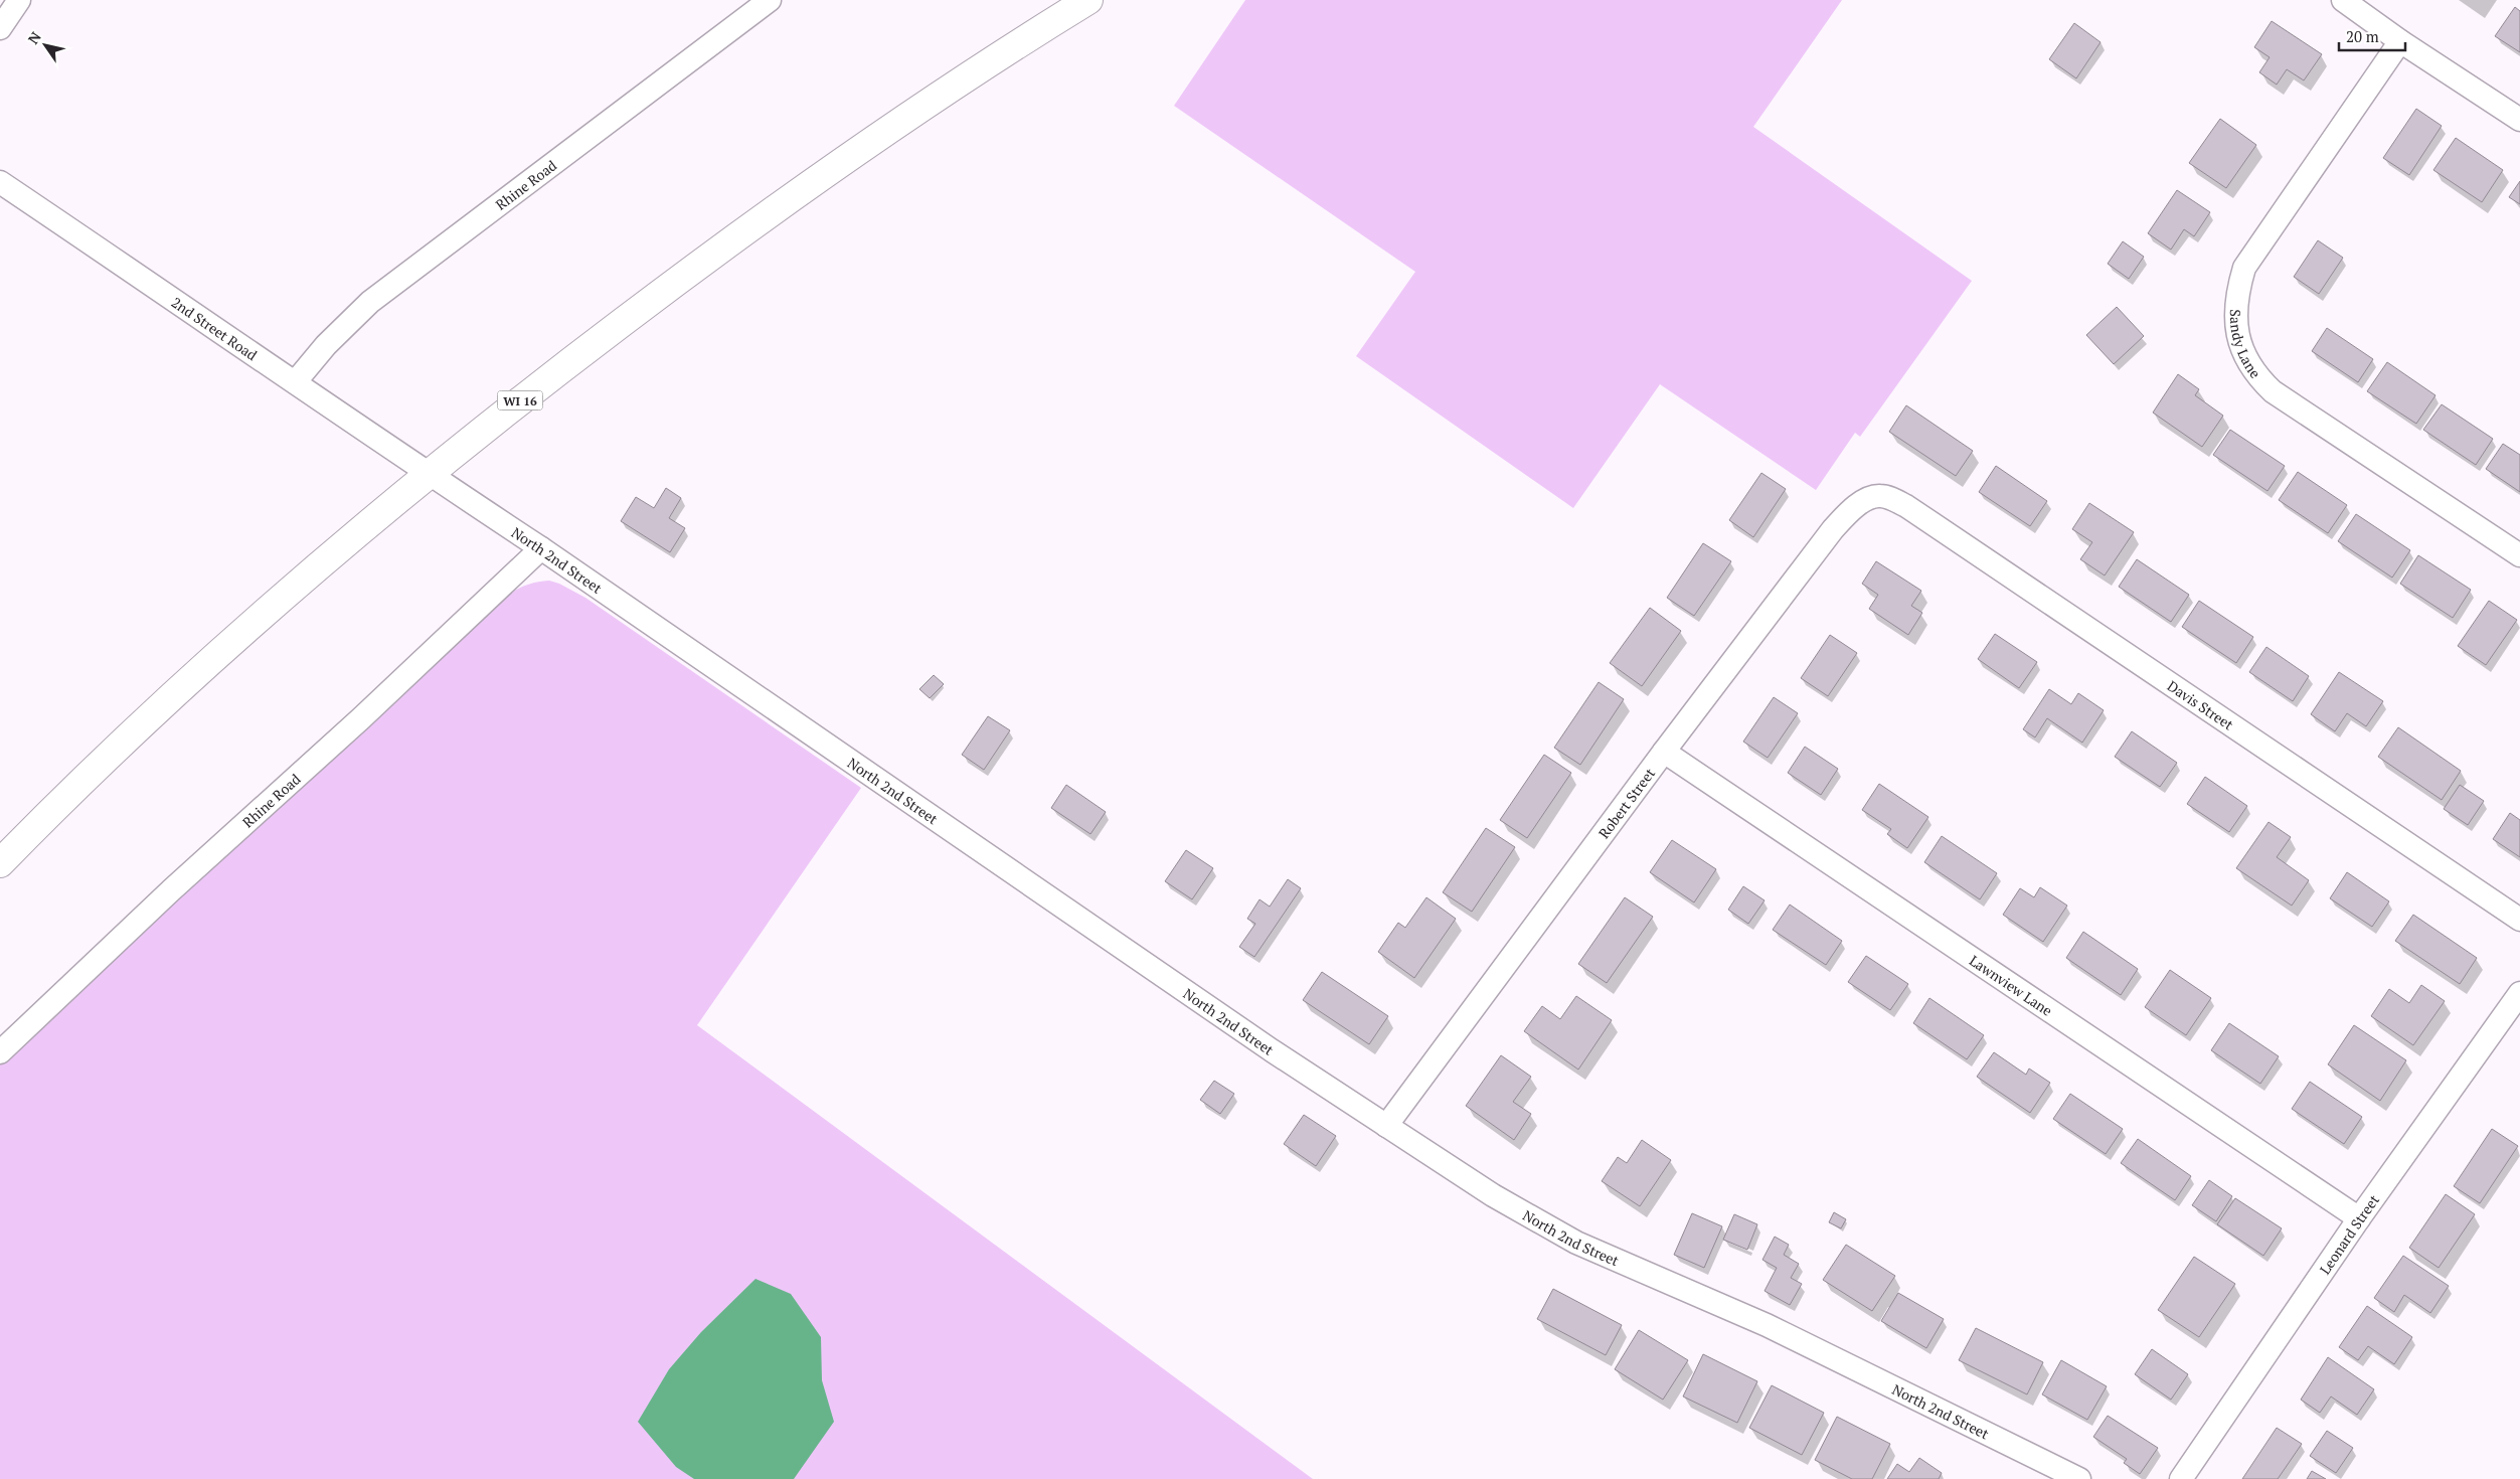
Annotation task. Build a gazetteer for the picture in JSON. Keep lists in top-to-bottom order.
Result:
{
  "streets": {
    "highway": ["WI 16"],
    "street": [
      "Rhine Road",
      "2nd Street Road",
      "Sandy Lane",
      "North 2nd Street",
      "Davis Street",
      "Robert Street",
      "Lawnview Lane",
      "Leonard Street"
    ]
  },
  "crossings": [
    ["Rhine Road", "2nd Street Road"],
    ["Rhine Road", "North 2nd Street"],
    ["2nd Street Road", "WI 16"],
    ["2nd Street Road", "North 2nd Street"],
    ["WI 16", "North 2nd Street"],
    ["North 2nd Street", "Robert Street"],
    ["Davis Street", "Robert Street"],
    ["Robert Street", "Lawnview Lane"],
    ["Lawnview Lane", "Leonard Street"]
  ],
  "scale_bar": "20 m",
  "north": "top left"
}
